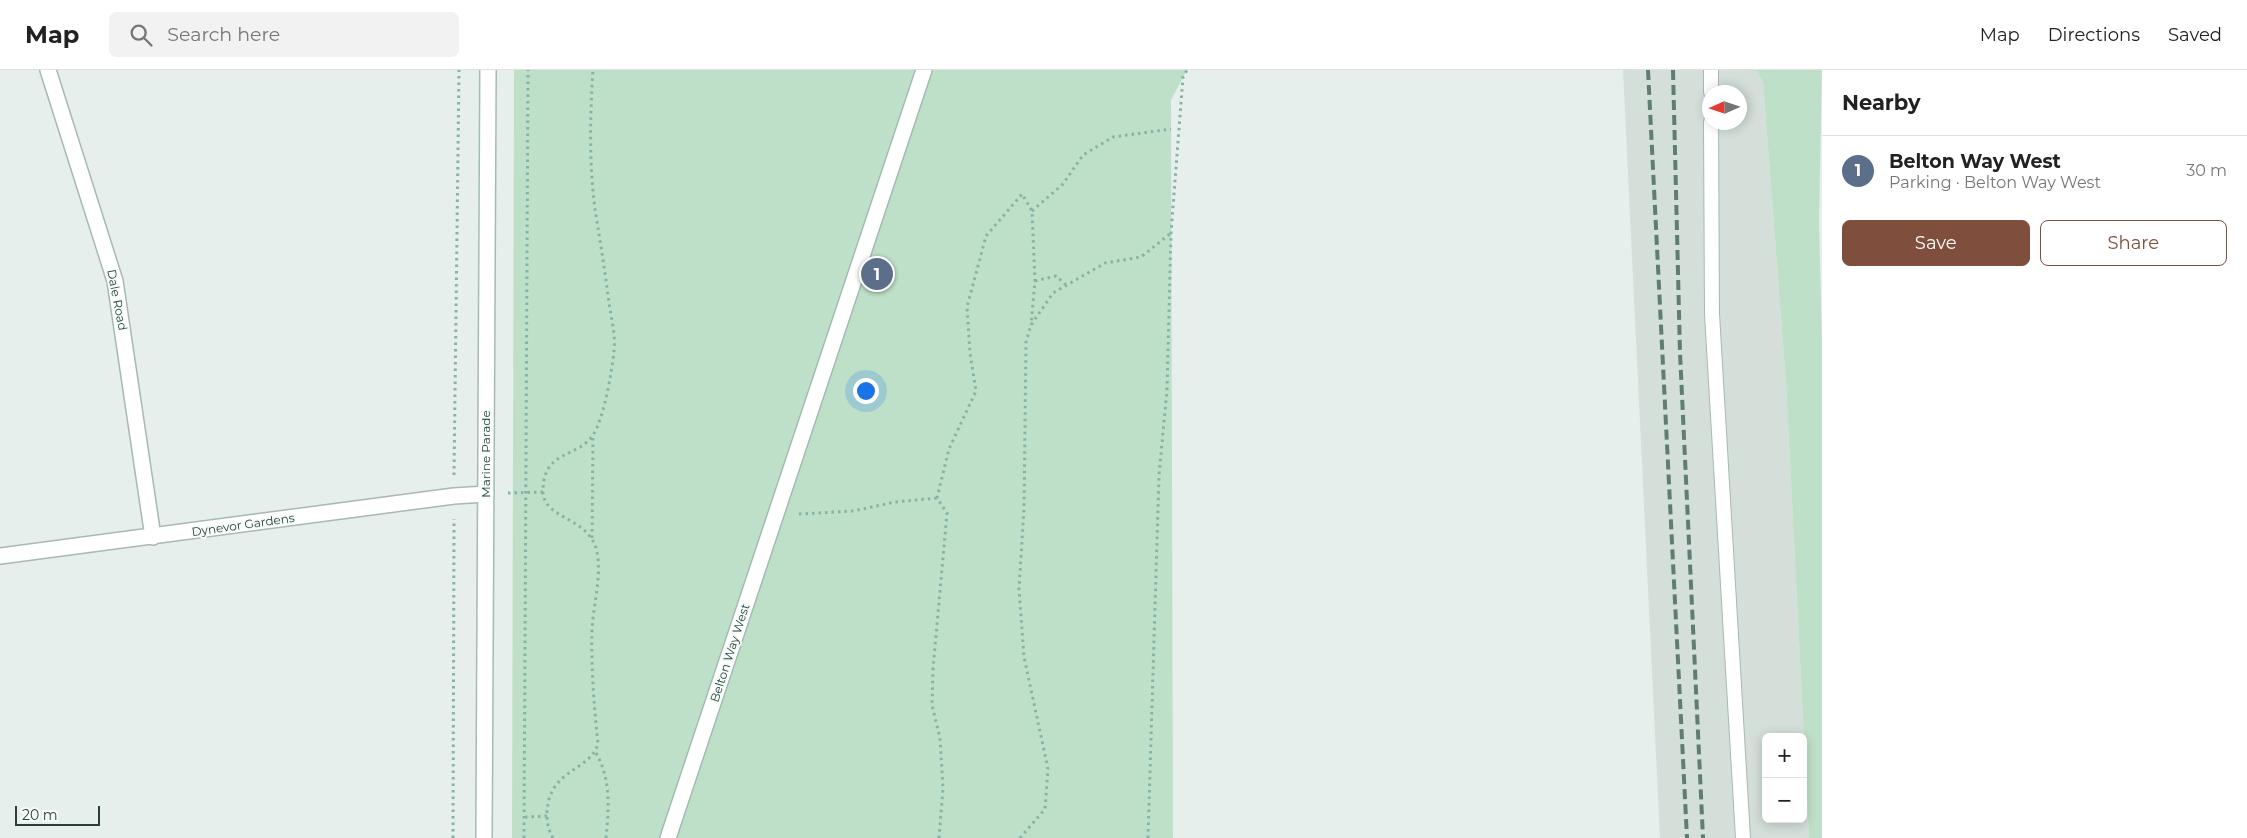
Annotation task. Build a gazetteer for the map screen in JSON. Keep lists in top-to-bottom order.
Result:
{
  "streets": {
    "street": [
      "Dale Road",
      "Marine Parade",
      "Dynevor Gardens",
      "Belton Way West"
    ]
  },
  "crossings": [
    ["Dale Road", "Dynevor Gardens"],
    ["Marine Parade", "Dynevor Gardens"]
  ],
  "scale_bar": "20 m",
  "north": "left",
  "page": {
    "header": "Map",
    "search": "Search here",
    "nav": ["Map", "Directions", "Saved"],
    "heading": "Nearby",
    "list": [
      {
        "mark": "1",
        "name": "Belton Way West",
        "note": "Parking · Belton Way West",
        "value": "30 m"
      }
    ],
    "buttons": ["Save", "Share"],
    "pins": "1",
    "map_buttons": ["+", "−"],
    "scale": "20 m"
  }
}
